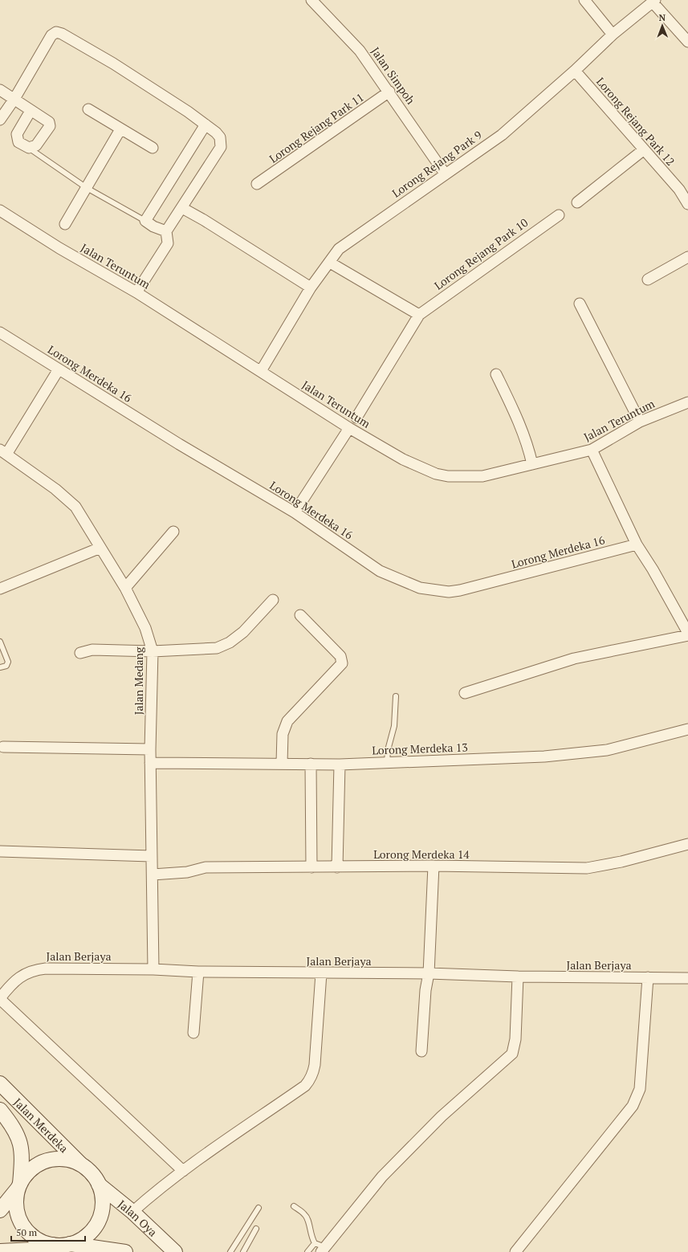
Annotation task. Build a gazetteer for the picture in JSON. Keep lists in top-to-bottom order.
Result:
{
  "streets": {
    "main road": ["Jalan Merdeka", "Jalan Oya"],
    "street": [
      "Jalan Simpoh",
      "Lorong Rejang Park 12",
      "Lorong Rejang Park 11",
      "Lorong Rejang Park 9",
      "Lorong Rejang Park 10",
      "Jalan Teruntum",
      "Lorong Merdeka 16",
      "Jalan Medang",
      "Lorong Merdeka 13",
      "Lorong Merdeka 14",
      "Jalan Berjaya"
    ]
  },
  "crossings": [
    ["Jalan Simpoh", "Lorong Rejang Park 11"],
    ["Jalan Simpoh", "Lorong Rejang Park 9"],
    ["Lorong Rejang Park 12", "Lorong Rejang Park 9"],
    ["Lorong Rejang Park 9", "Jalan Teruntum"],
    ["Jalan Medang", "Lorong Merdeka 13"],
    ["Jalan Medang", "Lorong Merdeka 14"],
    ["Jalan Medang", "Jalan Berjaya"],
    ["Jalan Merdeka", "Jalan Oya"]
  ],
  "scale_bar": "50 m",
  "north": "top"
}
